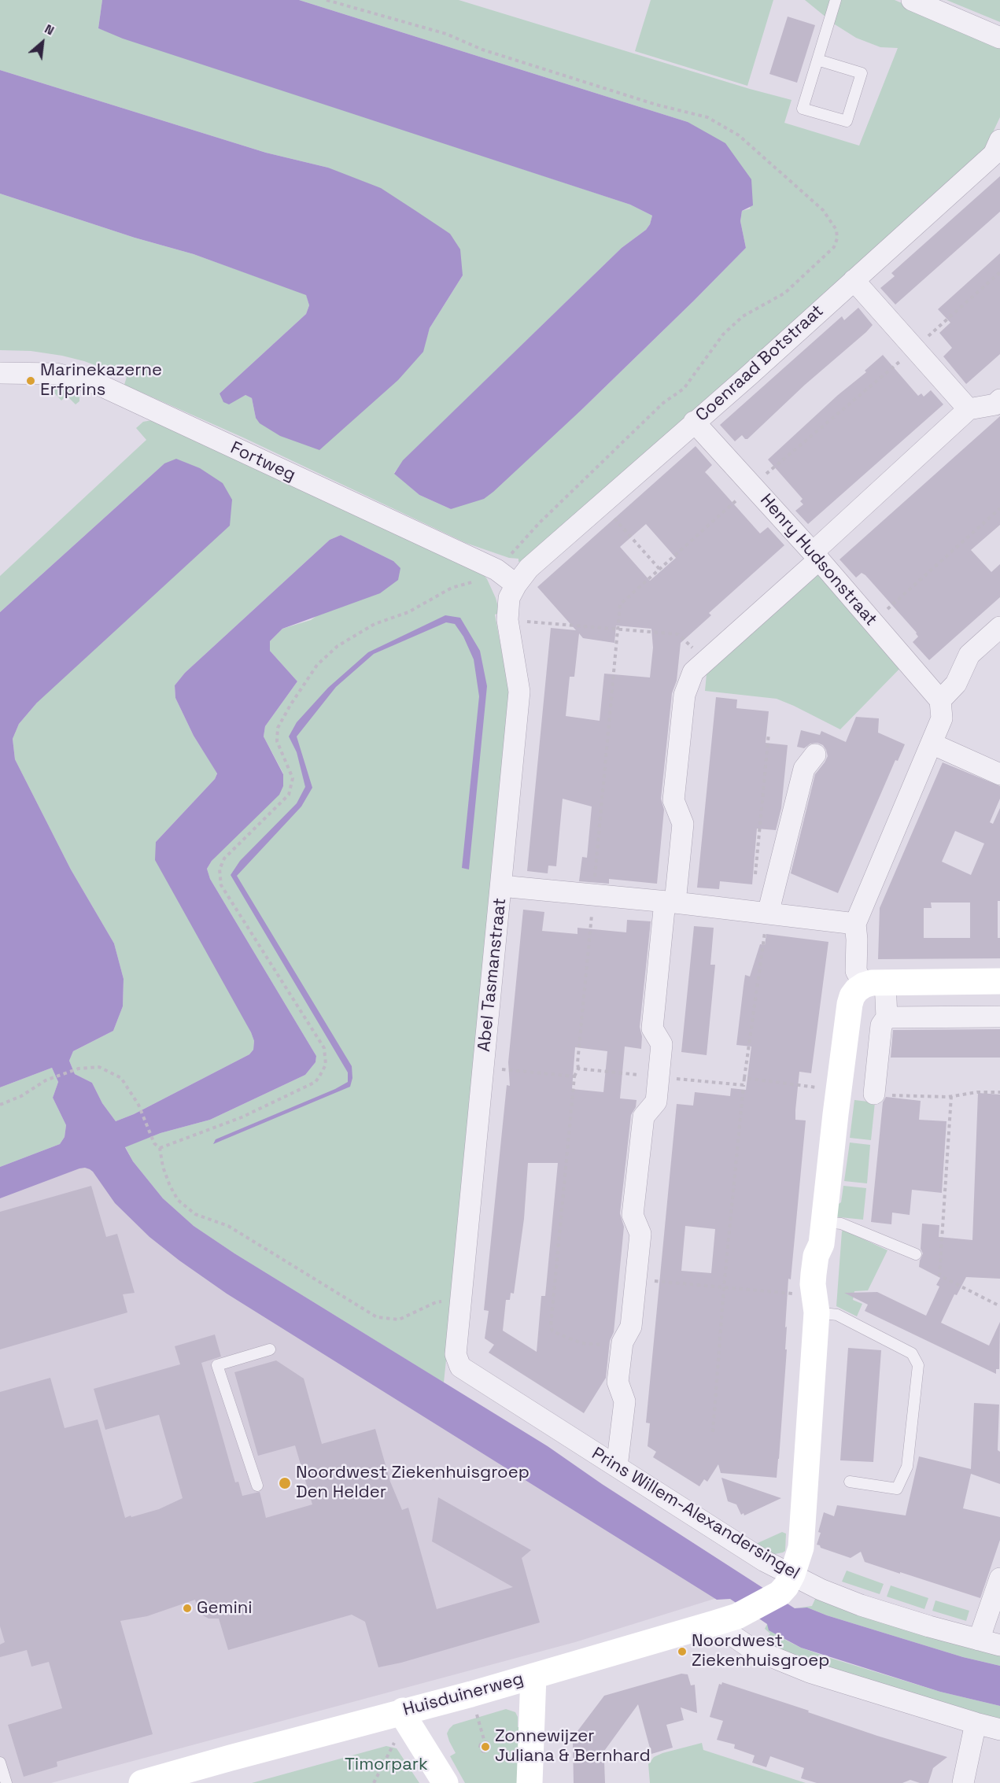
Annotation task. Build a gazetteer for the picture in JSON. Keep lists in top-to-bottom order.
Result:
{
  "streets": {
    "street": [
      "Coenraad Botstraat",
      "Fortweg",
      "Henry Hudsonstraat",
      "Abel Tasmanstraat",
      "Prins Willem-Alexandersingel",
      "Huisduinerweg"
    ]
  },
  "crossings": [
    ["Coenraad Botstraat", "Fortweg"],
    ["Coenraad Botstraat", "Henry Hudsonstraat"],
    ["Coenraad Botstraat", "Abel Tasmanstraat"],
    ["Fortweg", "Abel Tasmanstraat"],
    ["Abel Tasmanstraat", "Prins Willem-Alexandersingel"],
    ["Prins Willem-Alexandersingel", "Huisduinerweg"]
  ],
  "parks": ["Timorpark"],
  "places": [
    "Marinekazerne Erfprins",
    "Noordwest Ziekenhuisgroep Den Helder",
    "Gemini",
    "Noordwest Ziekenhuisgroep",
    "Zonnewijzer Juliana & Bernhard"
  ],
  "north": "top right"
}
